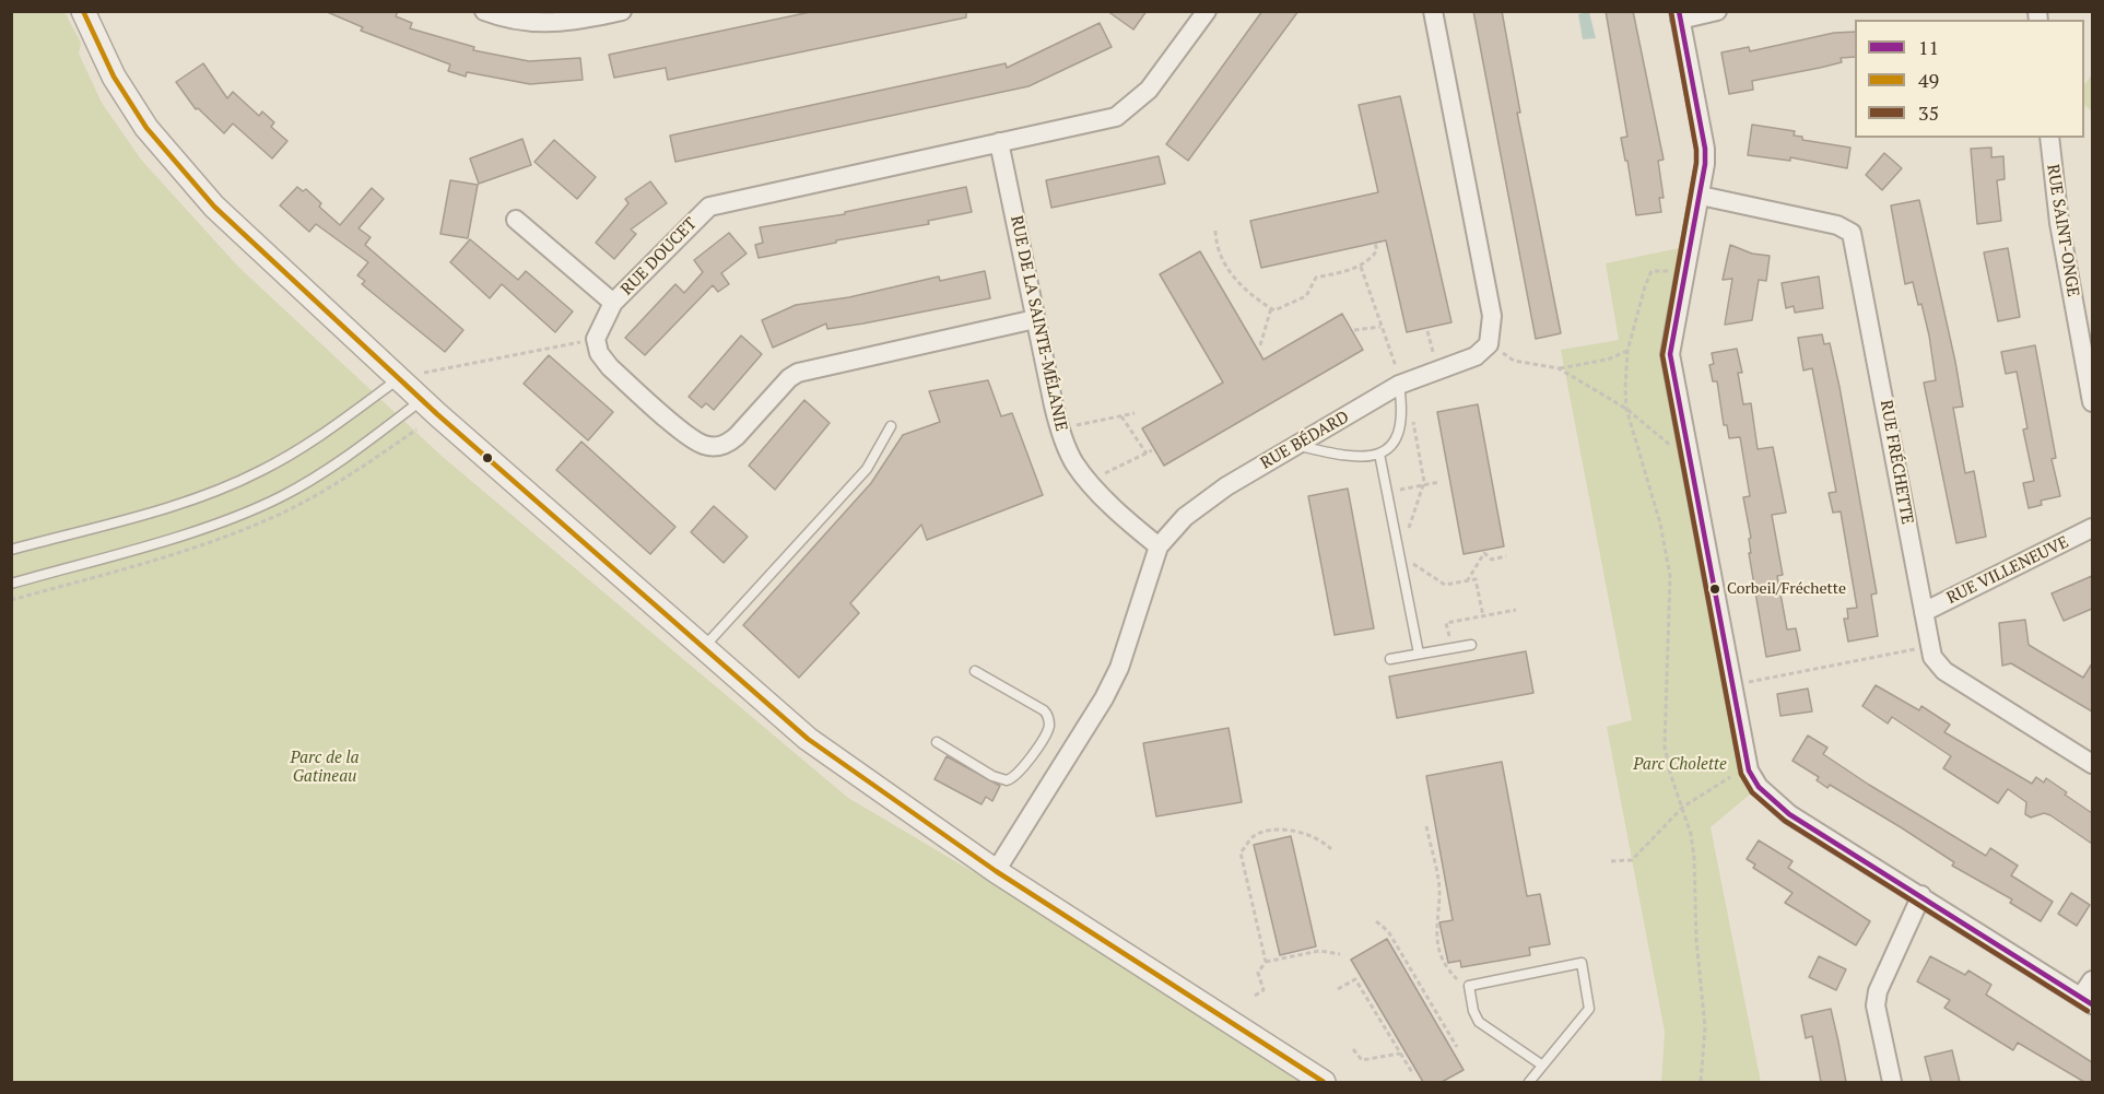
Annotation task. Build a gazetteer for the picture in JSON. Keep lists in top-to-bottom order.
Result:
{
  "streets": {
    "street": [
      "RUE SAINT-ONGE",
      "RUE DOUCET",
      "RUE DE LA SAINTE-MÉLANIE",
      "RUE BÉDARD",
      "RUE FRÉCHETTE",
      "RUE VILLENEUVE"
    ]
  },
  "crossings": [
    ["RUE DOUCET", "RUE DE LA SAINTE-MÉLANIE"],
    ["RUE DE LA SAINTE-MÉLANIE", "RUE BÉDARD"],
    ["RUE FRÉCHETTE", "RUE VILLENEUVE"]
  ],
  "parks": ["Parc de la Gatineau", "Parc Cholette"],
  "places": ["Corbeil/Fréchette"],
  "lines": ["transit line 11", "transit line 49", "transit line 35"],
  "legend": ["11", "49", "35"]
}
